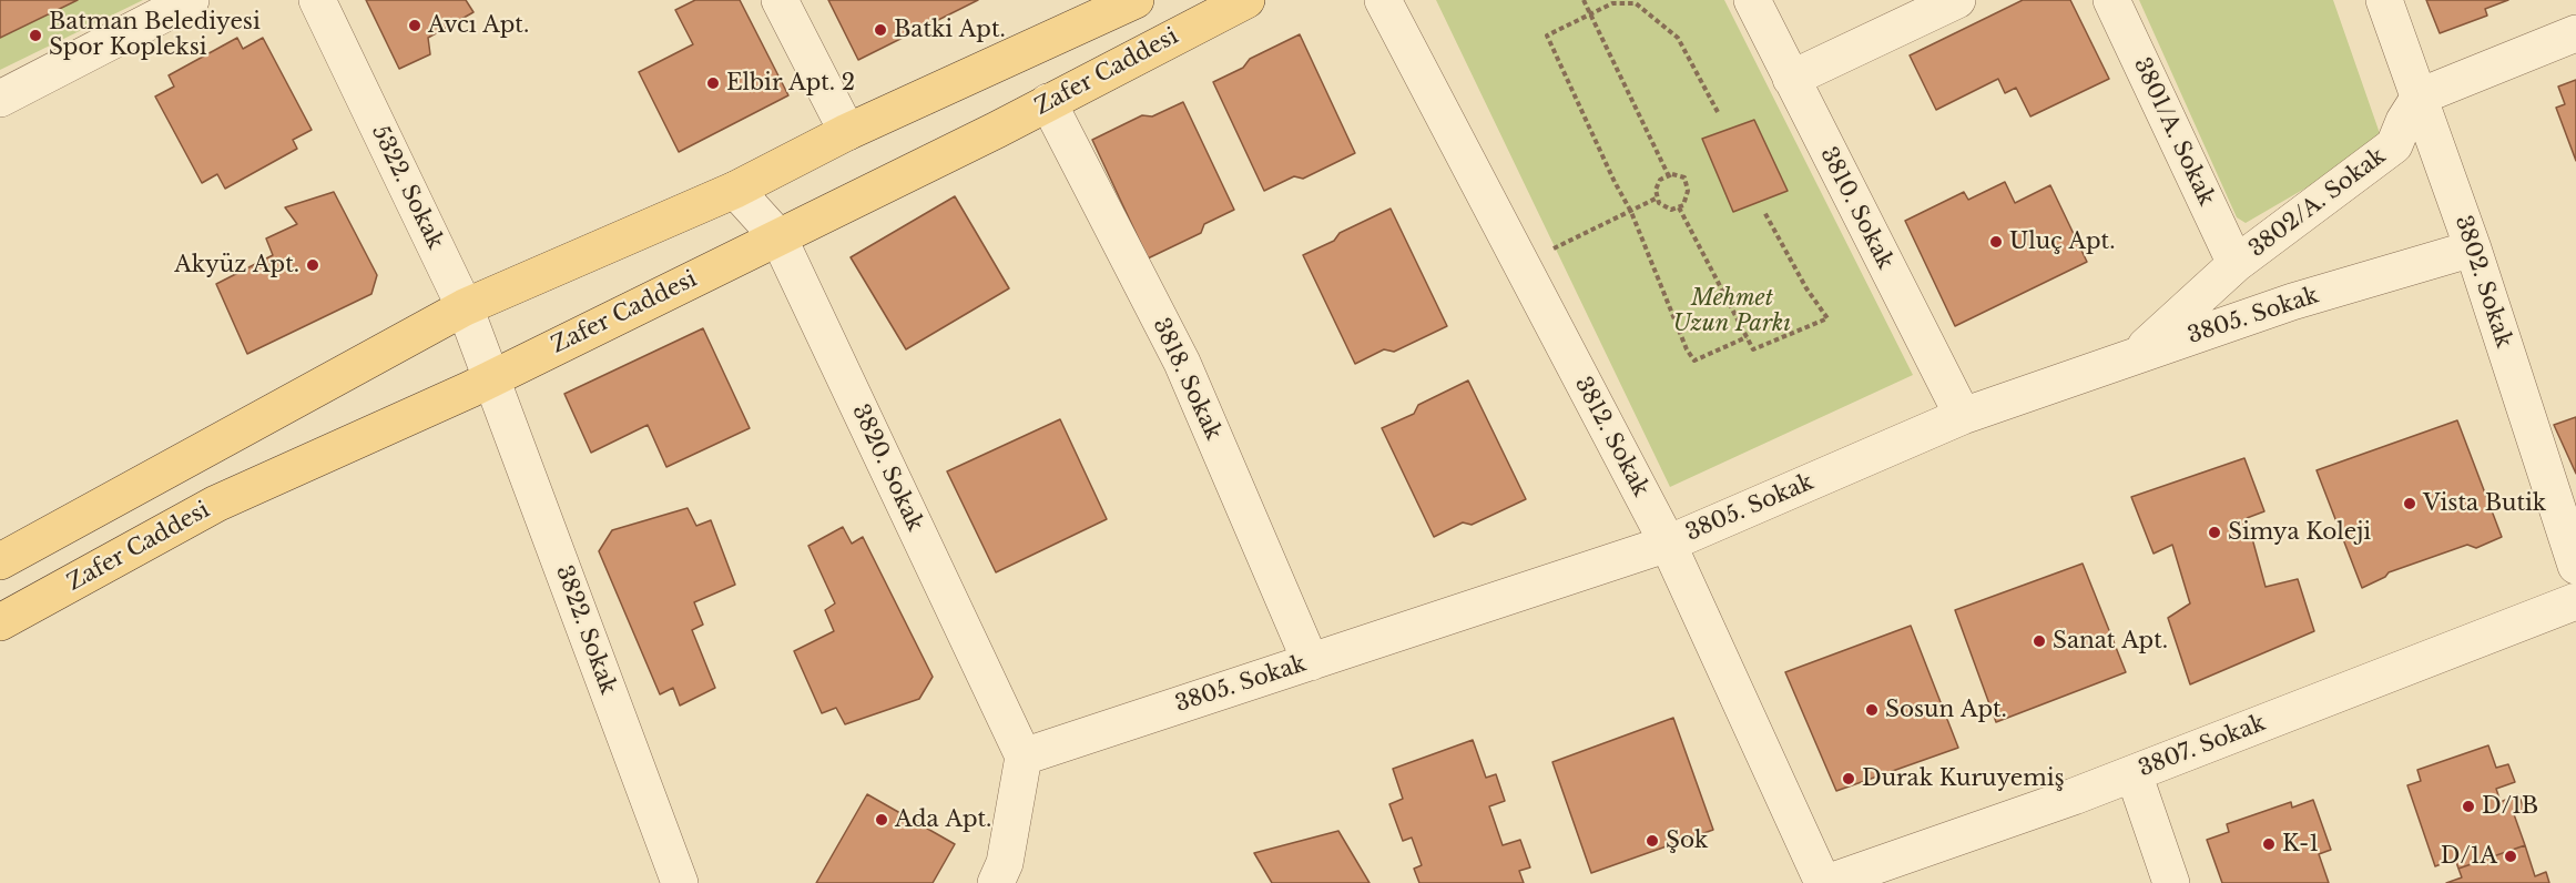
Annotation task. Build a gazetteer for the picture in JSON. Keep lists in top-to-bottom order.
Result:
{
  "streets": {
    "main road": ["Zafer Caddesi"],
    "street": [
      "3801/A. Sokak",
      "5322. Sokak",
      "3802/A. Sokak",
      "3810. Sokak",
      "3802. Sokak",
      "3805. Sokak",
      "3818. Sokak",
      "3812. Sokak",
      "3820. Sokak",
      "3822. Sokak",
      "3807. Sokak"
    ]
  },
  "crossings": [
    ["Zafer Caddesi", "5322. Sokak"],
    ["Zafer Caddesi", "3818. Sokak"],
    ["Zafer Caddesi", "3820. Sokak"],
    ["Zafer Caddesi", "3822. Sokak"],
    ["3801/A. Sokak", "3802/A. Sokak"],
    ["5322. Sokak", "3822. Sokak"],
    ["3802/A. Sokak", "3802. Sokak"],
    ["3802/A. Sokak", "3805. Sokak"],
    ["3810. Sokak", "3805. Sokak"],
    ["3802. Sokak", "3805. Sokak"],
    ["3805. Sokak", "3818. Sokak"],
    ["3805. Sokak", "3812. Sokak"],
    ["3805. Sokak", "3820. Sokak"],
    ["3812. Sokak", "3807. Sokak"]
  ],
  "parks": ["Mehmet Uzun Parkı"],
  "places": [
    "Avcı Apt.",
    "Batki Apt.",
    "Batman Belediyesi Spor Kopleksi",
    "Elbir Apt. 2",
    "Uluç Apt.",
    "Akyüz Apt.",
    "Vista Butik",
    "Simya Koleji",
    "Sanat Apt.",
    "Sosun Apt.",
    "Durak Kuruyemiş",
    "D/1B",
    "Ada Apt.",
    "Şok",
    "K-1",
    "D/1A"
  ]
}
